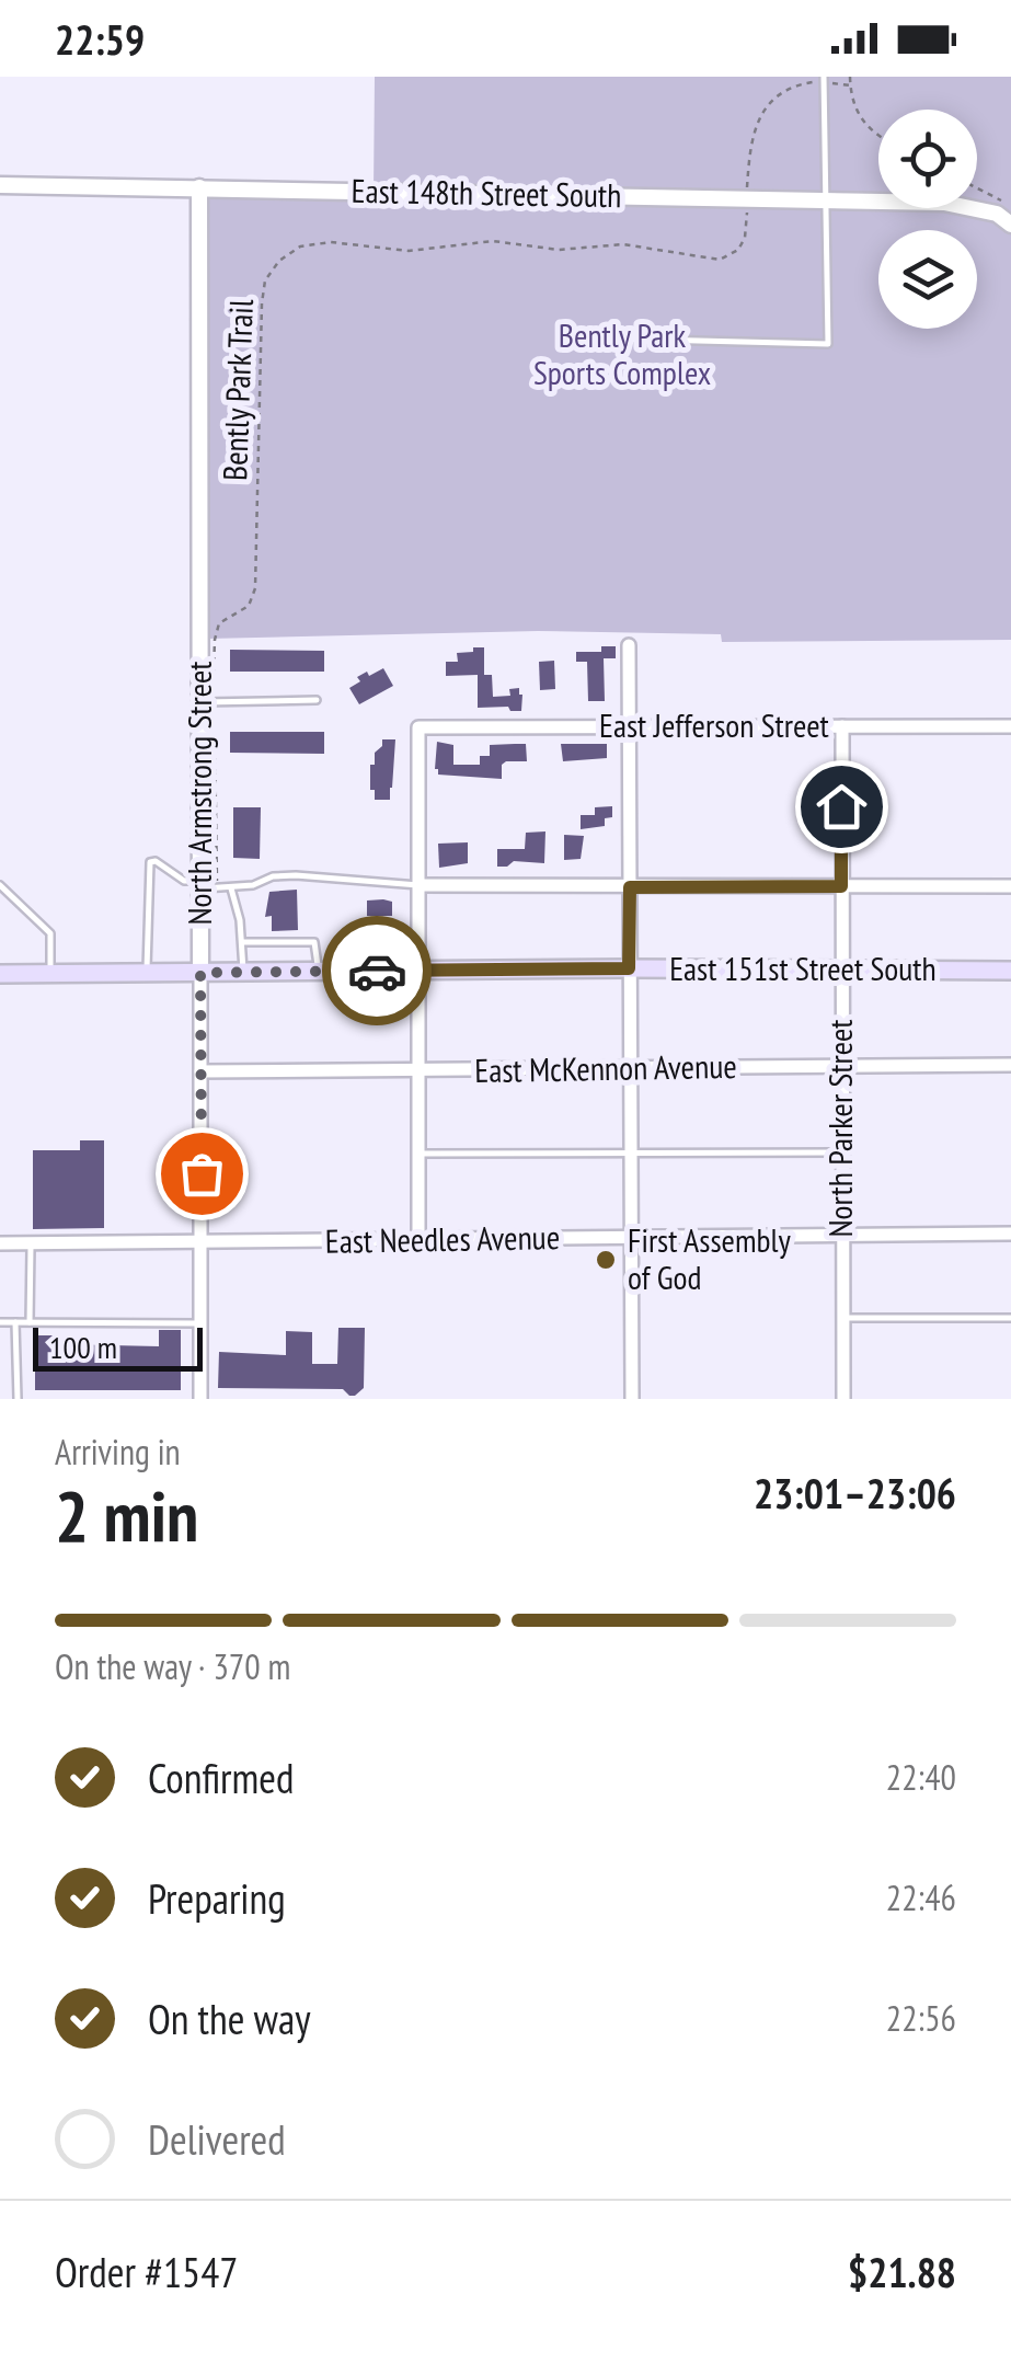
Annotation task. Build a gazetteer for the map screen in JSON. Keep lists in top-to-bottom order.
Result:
{
  "streets": {
    "main road": ["East 151st Street South"],
    "street": [
      "East 148th Street South",
      "East Jefferson Street",
      "North Armstrong Street",
      "East McKennon Avenue",
      "North Parker Street",
      "East Needles Avenue"
    ],
    "path": ["Bently Park Trail"]
  },
  "crossings": [
    ["East 148th Street South", "Bently Park Trail"],
    ["East 148th Street South", "North Armstrong Street"],
    ["Bently Park Trail", "North Armstrong Street"],
    ["East Jefferson Street", "North Parker Street"],
    ["North Armstrong Street", "East 151st Street South"],
    ["North Armstrong Street", "East McKennon Avenue"],
    ["North Armstrong Street", "East Needles Avenue"],
    ["East 151st Street South", "North Parker Street"],
    ["East McKennon Avenue", "North Parker Street"],
    ["North Parker Street", "East Needles Avenue"]
  ],
  "parks": ["Bently Park Sports Complex"],
  "places": ["First Assembly of God"],
  "scale_bar": "100 m",
  "page": {
    "status": "22:59",
    "scale": "100 m",
    "heading": ["2 min", "Arriving in", "23:01–23:06"],
    "panel": ["Order #1547", "$21.88"],
    "bar": "On the way · 370 m",
    "list": [
      ["Confirmed", "22:40"],
      ["Preparing", "22:46"],
      ["On the way", "22:56"],
      "Delivered"
    ]
  }
}
